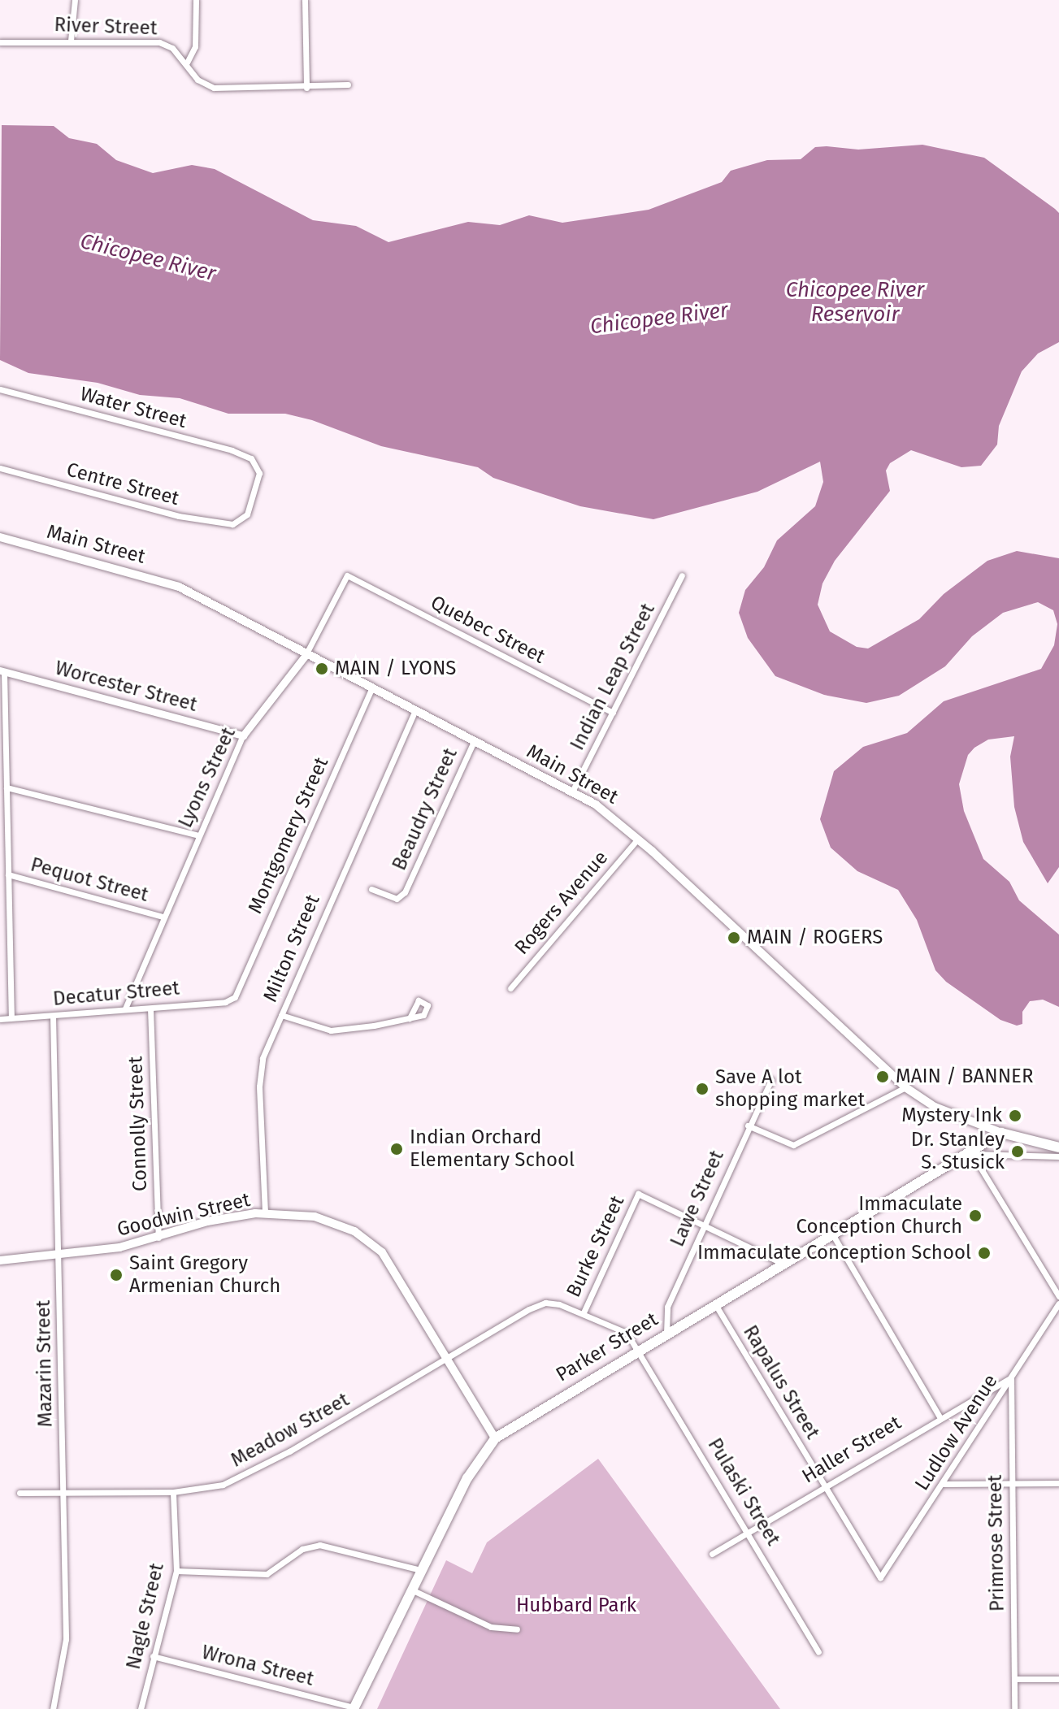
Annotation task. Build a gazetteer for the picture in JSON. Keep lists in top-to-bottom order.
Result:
{
  "streets": {
    "main road": ["Main Street", "Goodwin Street", "Parker Street"],
    "street": [
      "River Street",
      "Water Street",
      "Centre Street",
      "Quebec Street",
      "Indian Leap Street",
      "Worcester Street",
      "Lyons Street",
      "Beaudry Street",
      "Montgomery Street",
      "Pequot Street",
      "Rogers Avenue",
      "Milton Street",
      "Decatur Street",
      "Connolly Street",
      "Lawe Street",
      "Burke Street",
      "Mazarin Street",
      "Rapalus Street",
      "Meadow Street",
      "Ludlow Avenue",
      "Haller Street",
      "Pulaski Street",
      "Primrose Street",
      "Nagle Street",
      "Wrona Street"
    ]
  },
  "crossings": [
    ["Water Street", "Centre Street"],
    ["Main Street", "Indian Leap Street"],
    ["Main Street", "Lyons Street"],
    ["Main Street", "Beaudry Street"],
    ["Main Street", "Montgomery Street"],
    ["Main Street", "Rogers Avenue"],
    ["Main Street", "Milton Street"],
    ["Main Street", "Parker Street"],
    ["Quebec Street", "Indian Leap Street"],
    ["Quebec Street", "Lyons Street"],
    ["Worcester Street", "Lyons Street"],
    ["Lyons Street", "Pequot Street"],
    ["Lyons Street", "Decatur Street"],
    ["Montgomery Street", "Decatur Street"],
    ["Milton Street", "Goodwin Street"],
    ["Decatur Street", "Connolly Street"],
    ["Decatur Street", "Mazarin Street"],
    ["Connolly Street", "Goodwin Street"],
    ["Lawe Street", "Burke Street"],
    ["Lawe Street", "Parker Street"],
    ["Goodwin Street", "Parker Street"],
    ["Goodwin Street", "Mazarin Street"],
    ["Goodwin Street", "Meadow Street"],
    ["Burke Street", "Meadow Street"],
    ["Burke Street", "Pulaski Street"],
    ["Parker Street", "Rapalus Street"],
    ["Parker Street", "Pulaski Street"],
    ["Parker Street", "Wrona Street"],
    ["Mazarin Street", "Meadow Street"],
    ["Rapalus Street", "Ludlow Avenue"],
    ["Rapalus Street", "Haller Street"],
    ["Meadow Street", "Pulaski Street"],
    ["Meadow Street", "Nagle Street"],
    ["Ludlow Avenue", "Haller Street"],
    ["Ludlow Avenue", "Primrose Street"],
    ["Haller Street", "Pulaski Street"],
    ["Haller Street", "Primrose Street"],
    ["Nagle Street", "Wrona Street"]
  ],
  "water": ["Chicopee River", "Chicopee River Reservoir"],
  "parks": ["Hubbard Park"],
  "places": [
    "MAIN / LYONS",
    "MAIN / ROGERS",
    "MAIN / BANNER",
    "Save A lot shopping market",
    "Mystery Ink",
    "Indian Orchard Elementary School",
    "Dr. Stanley S. Stusick",
    "Immaculate Conception Church",
    "Immaculate Conception School",
    "Saint Gregory Armenian Church"
  ]
}
